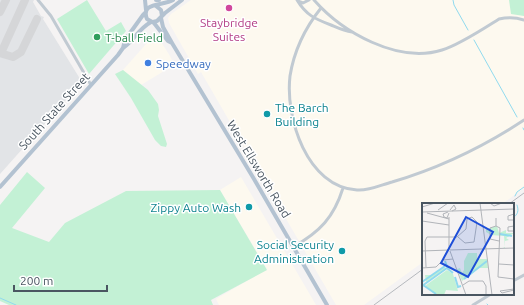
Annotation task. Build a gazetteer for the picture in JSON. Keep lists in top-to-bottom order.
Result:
{
  "streets": {
    "main road": ["South State Street", "West Ellsworth Road"]
  },
  "crossings": [
    ["South State Street", "West Ellsworth Road"]
  ],
  "places": [
    "Staybridge Suites",
    "T-ball Field",
    "Speedway",
    "The Barch Building",
    "Zippy Auto Wash",
    "Social Security Administration"
  ],
  "scale_bar": "200 m"
}
